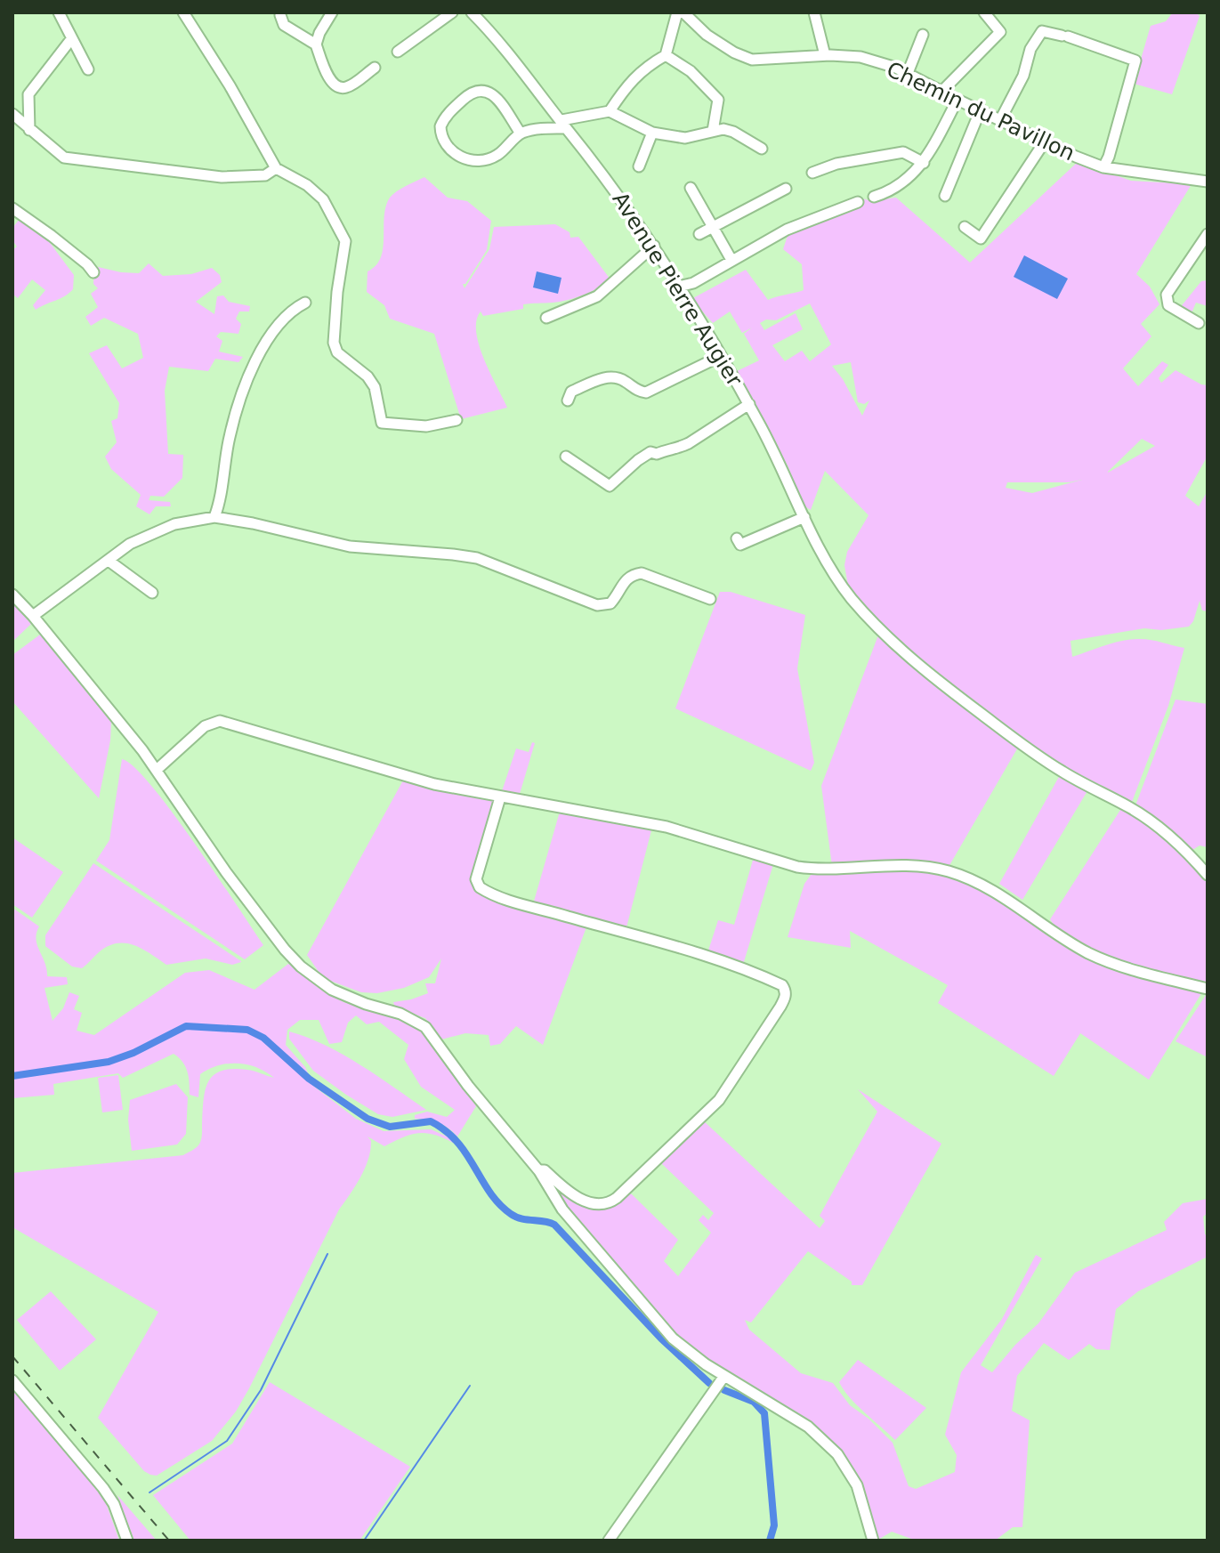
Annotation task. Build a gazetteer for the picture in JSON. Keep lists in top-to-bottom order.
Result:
{
  "streets": {
    "street": ["Chemin du Pavillon", "Avenue Pierre Augier"]
  }
}
